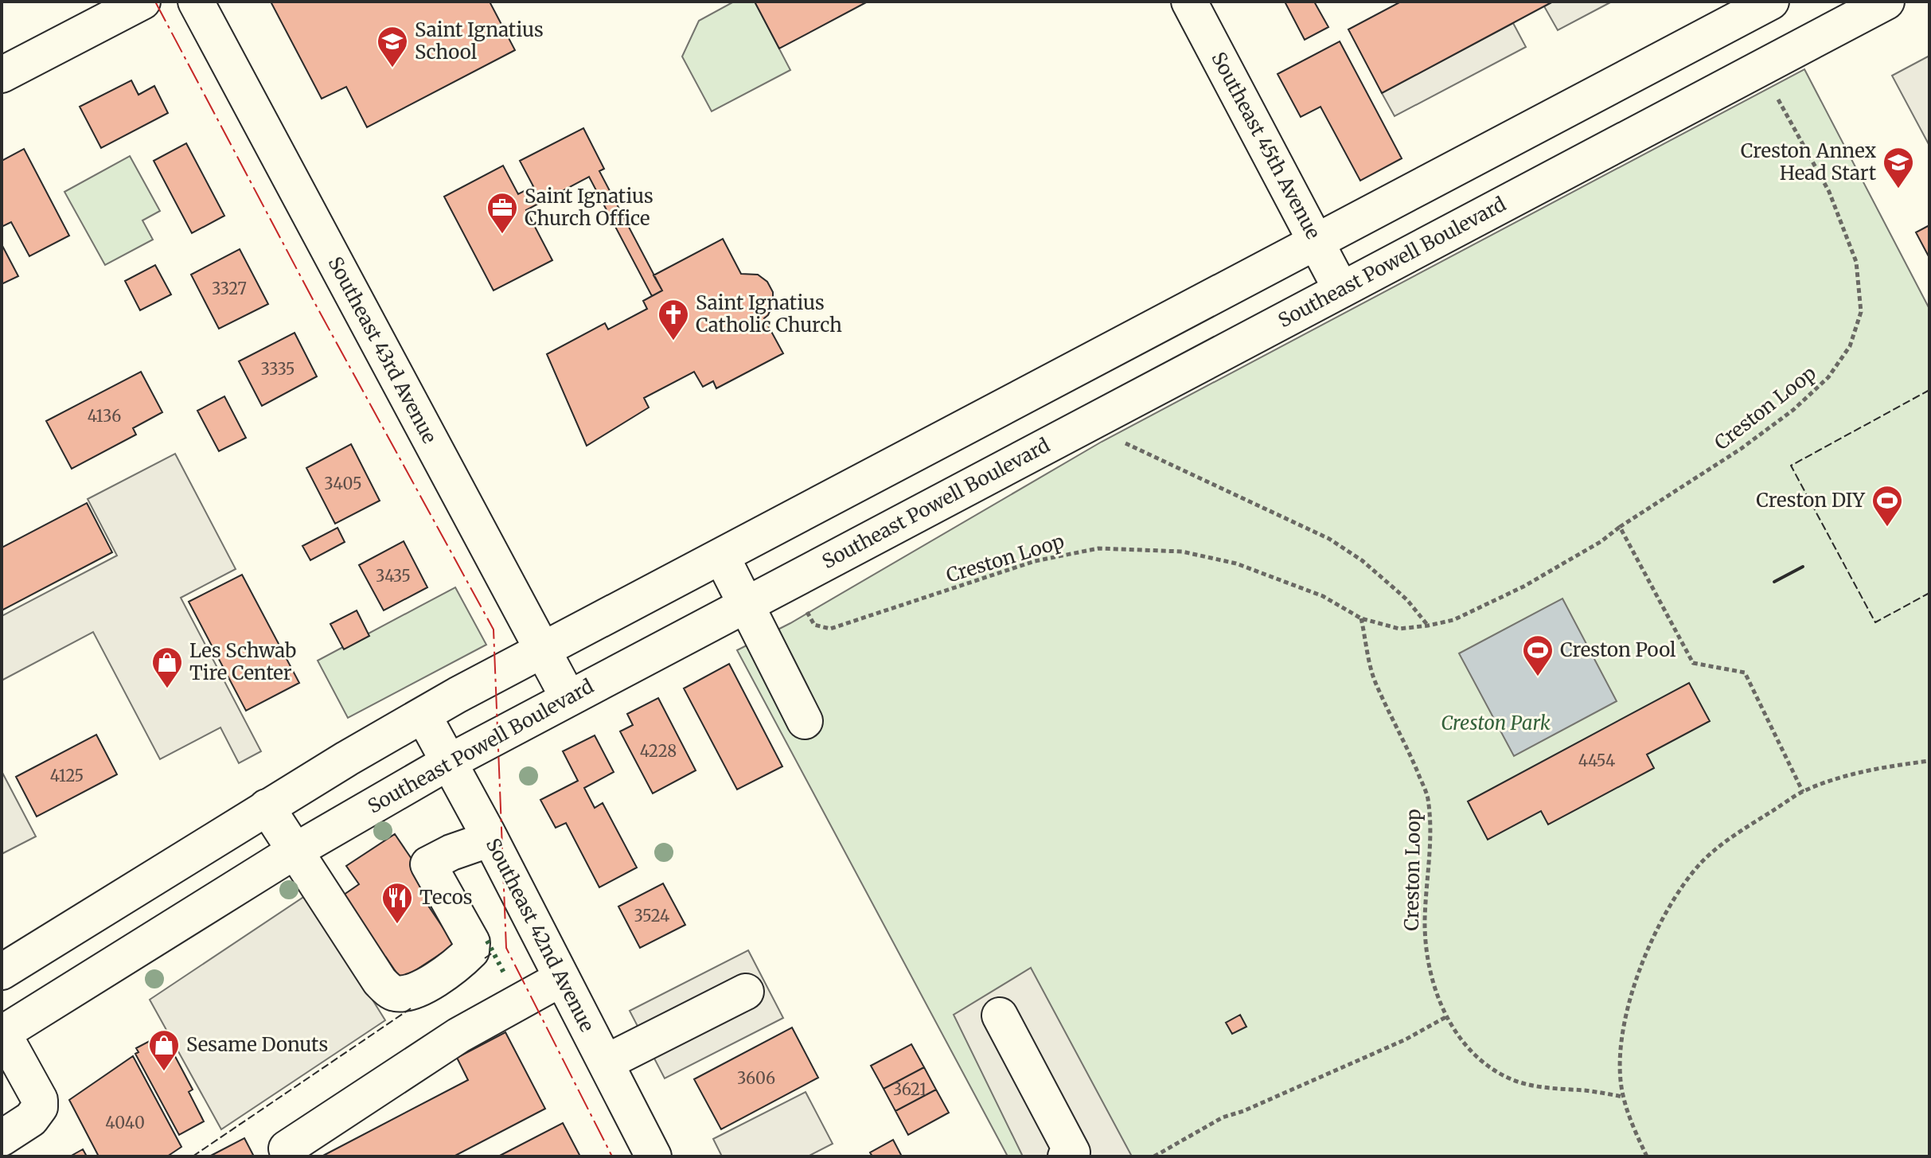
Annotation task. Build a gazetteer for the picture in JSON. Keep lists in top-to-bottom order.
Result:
{
  "streets": {
    "main road": [
      "Southeast 45th Avenue",
      "Southeast Powell Boulevard",
      "Southeast 43rd Avenue",
      "Southeast 42nd Avenue"
    ],
    "path": ["Creston Loop"]
  },
  "crossings": [
    ["Southeast 45th Avenue", "Southeast Powell Boulevard"],
    ["Southeast Powell Boulevard", "Southeast 43rd Avenue"],
    ["Southeast Powell Boulevard", "Creston Loop"],
    ["Southeast Powell Boulevard", "Southeast 42nd Avenue"]
  ],
  "parks": ["Creston Park"],
  "places": {
    "school or university": ["Saint Ignatius School", "Creston Annex Head Start"],
    "office": ["Saint Ignatius Church Office"],
    "church": ["Saint Ignatius Catholic Church"],
    "sports": ["Creston DIY", "Creston Pool"],
    "shop": ["Les Schwab Tire Center", "Sesame Donuts"],
    "restaurant": ["Tecos"]
  },
  "house_numbers": [
    "3327",
    "3335",
    "4136",
    "3405",
    "3435",
    "4228",
    "4454",
    "4125",
    "3524",
    "3606",
    "3621",
    "4040"
  ]
}
